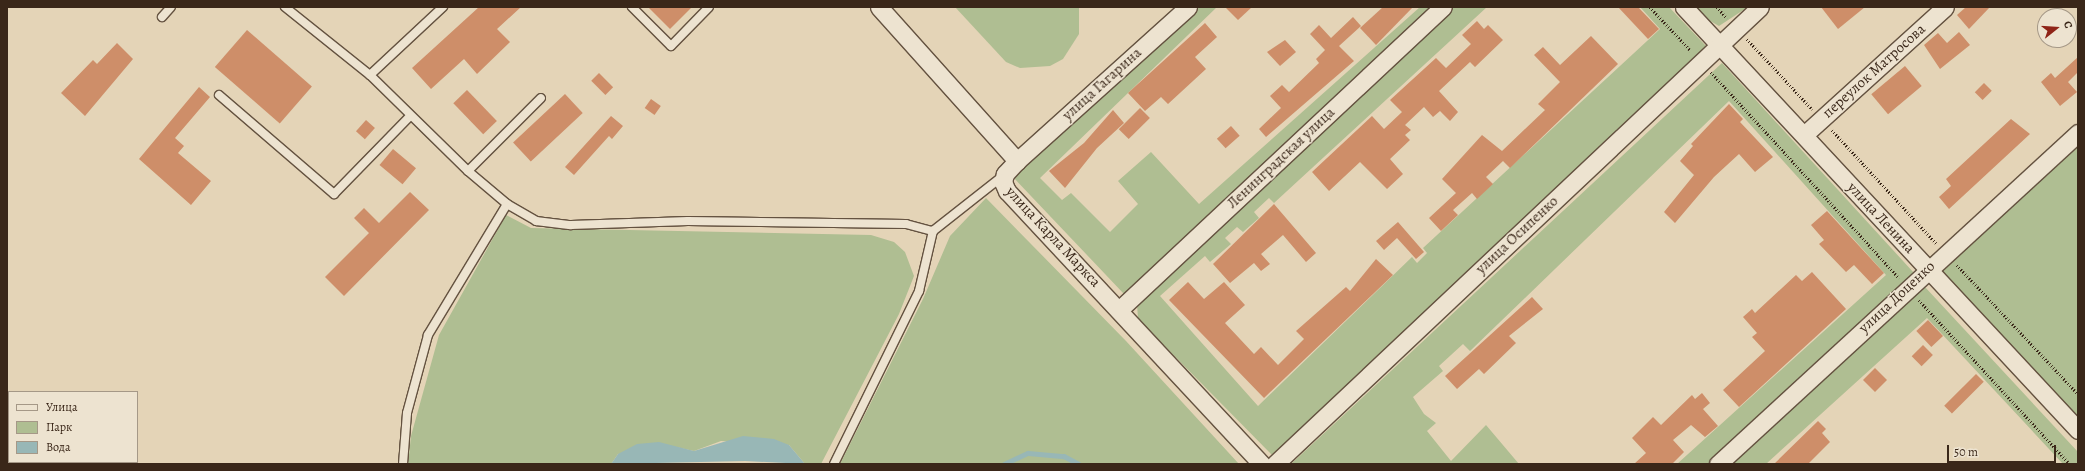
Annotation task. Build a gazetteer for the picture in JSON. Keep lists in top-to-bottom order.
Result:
{
  "streets": {
    "street": [
      "переулок Матросова",
      "улица Гагарина",
      "Ленинградская улица",
      "улица Ленина",
      "улица Осипенко",
      "улица Карла Маркса",
      "улица Доценко"
    ]
  },
  "crossings": [
    ["переулок Матросова", "улица Ленина"],
    ["улица Гагарина", "улица Карла Маркса"],
    ["Ленинградская улица", "улица Карла Маркса"],
    ["улица Ленина", "улица Осипенко"],
    ["улица Ленина", "улица Доценко"]
  ],
  "legend": ["Улица", "Парк", "Вода"],
  "scale_bar": "50 m",
  "north": "right"
}
